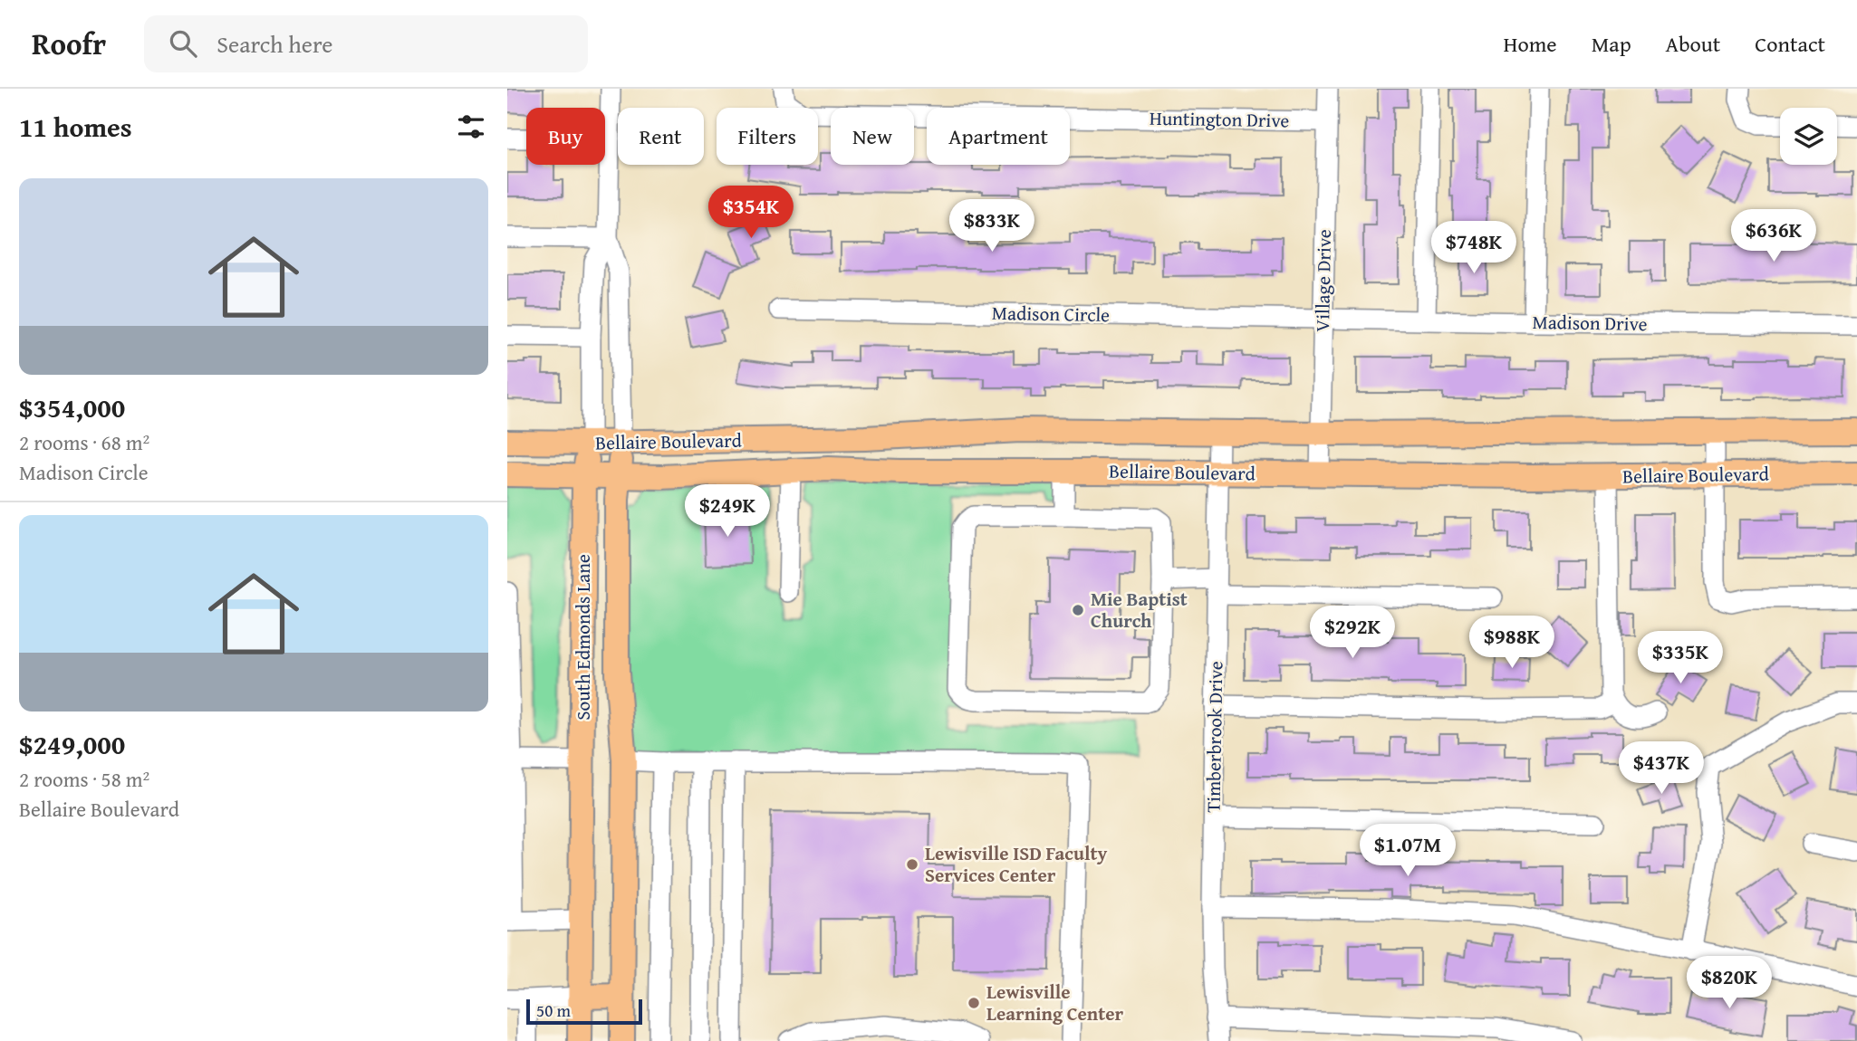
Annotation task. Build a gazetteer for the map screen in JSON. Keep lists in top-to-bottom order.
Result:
{
  "streets": {
    "main road": ["Bellaire Boulevard", "South Edmonds Lane"],
    "street": [
      "Huntington Drive",
      "Village Drive",
      "Madison Circle",
      "Madison Drive",
      "Timberbrook Drive"
    ]
  },
  "crossings": [
    ["Huntington Drive", "Village Drive"],
    ["Village Drive", "Madison Circle"],
    ["Village Drive", "Madison Drive"],
    ["Village Drive", "Bellaire Boulevard"],
    ["Madison Circle", "Madison Drive"],
    ["Bellaire Boulevard", "South Edmonds Lane"],
    ["Bellaire Boulevard", "Timberbrook Drive"]
  ],
  "places": ["Mie Baptist Church", "Lewisville ISD Faculty Services Center", "Lewisville Learning Center"],
  "scale_bar": "50 m",
  "page": {
    "header": "Roofr",
    "search": "Search here",
    "nav": [
      "Home",
      "Map",
      "About",
      "Contact"
    ],
    "heading": "11 homes",
    "chip": [
      "Buy",
      "Rent",
      "Filters",
      "New",
      "Apartment"
    ],
    "list": [
      {
        "name": "$354,000",
        "note": "2 rooms · 68 m² · Madison Circle"
      },
      {
        "name": "$249,000",
        "note": "2 rooms · 58 m² · Bellaire Boulevard"
      }
    ],
    "price": [
      "$354K",
      "$833K",
      "$636K",
      "$748K",
      "$249K",
      "$292K",
      "$988K",
      "$335K",
      "$437K",
      "$1.07M",
      "$820K"
    ],
    "scale": "50 m"
  }
}
